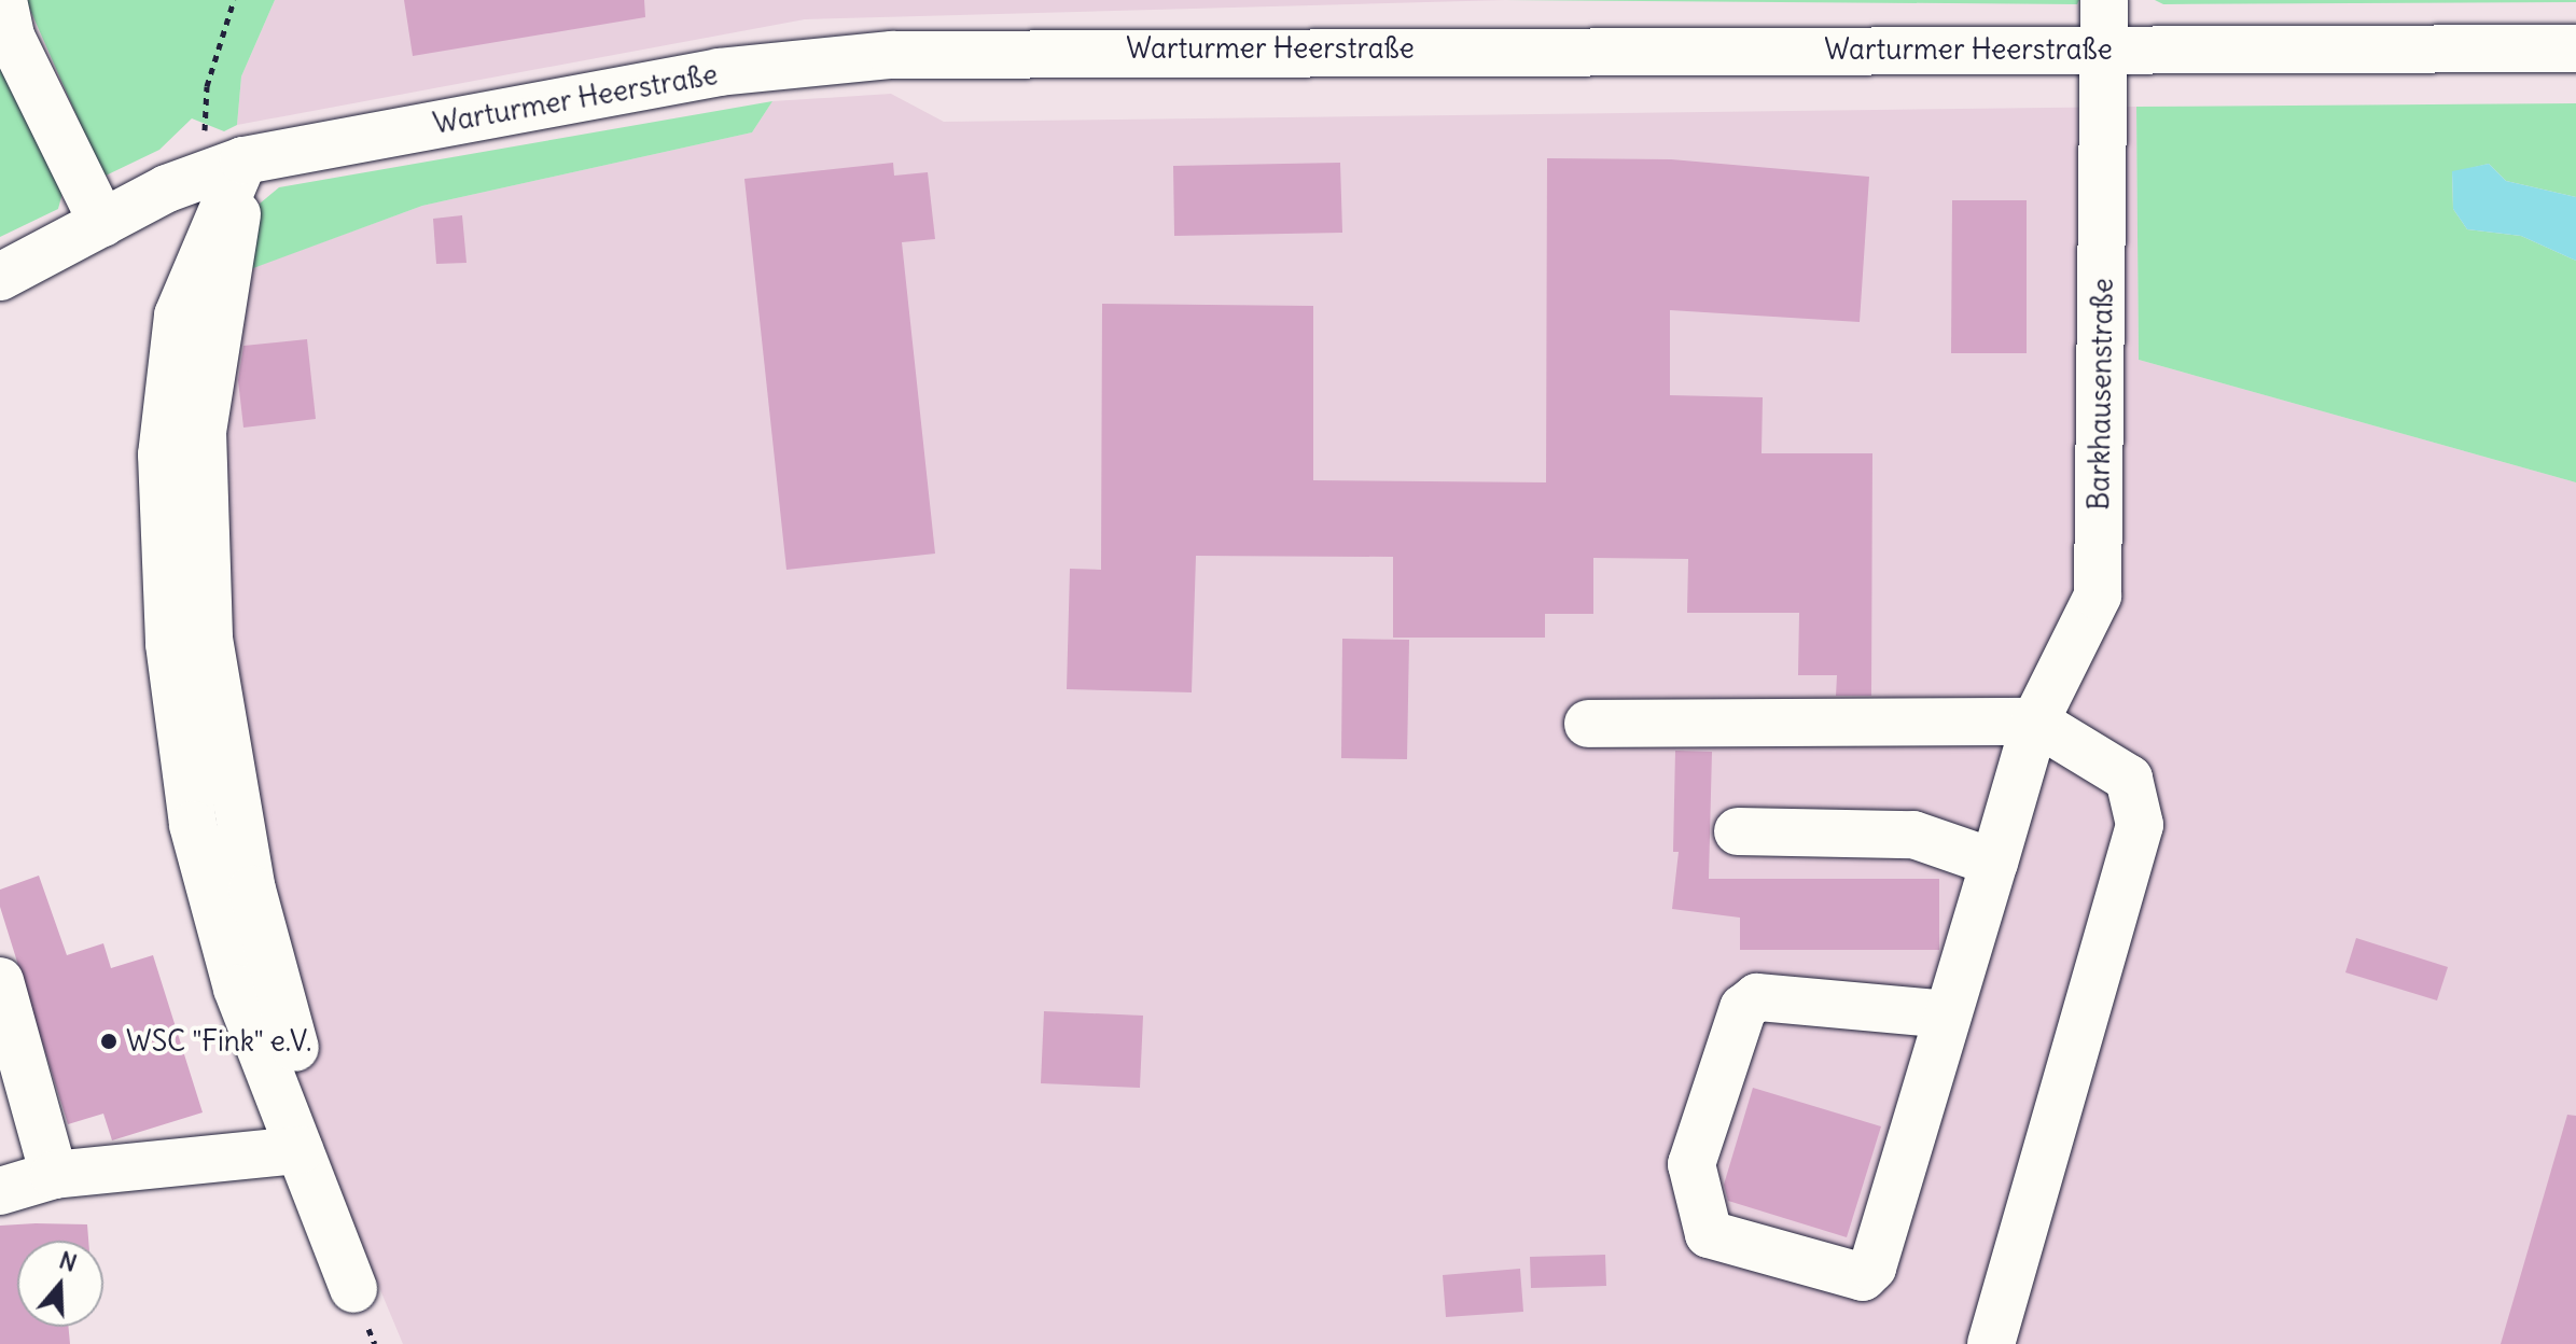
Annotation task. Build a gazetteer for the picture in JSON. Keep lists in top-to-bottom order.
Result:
{
  "streets": {
    "street": ["Warturmer Heerstraße", "Barkhausenstraße"]
  },
  "crossings": [
    ["Warturmer Heerstraße", "Barkhausenstraße"]
  ],
  "places": ["WSC \"Fink\" e.V."],
  "north": "top"
}
